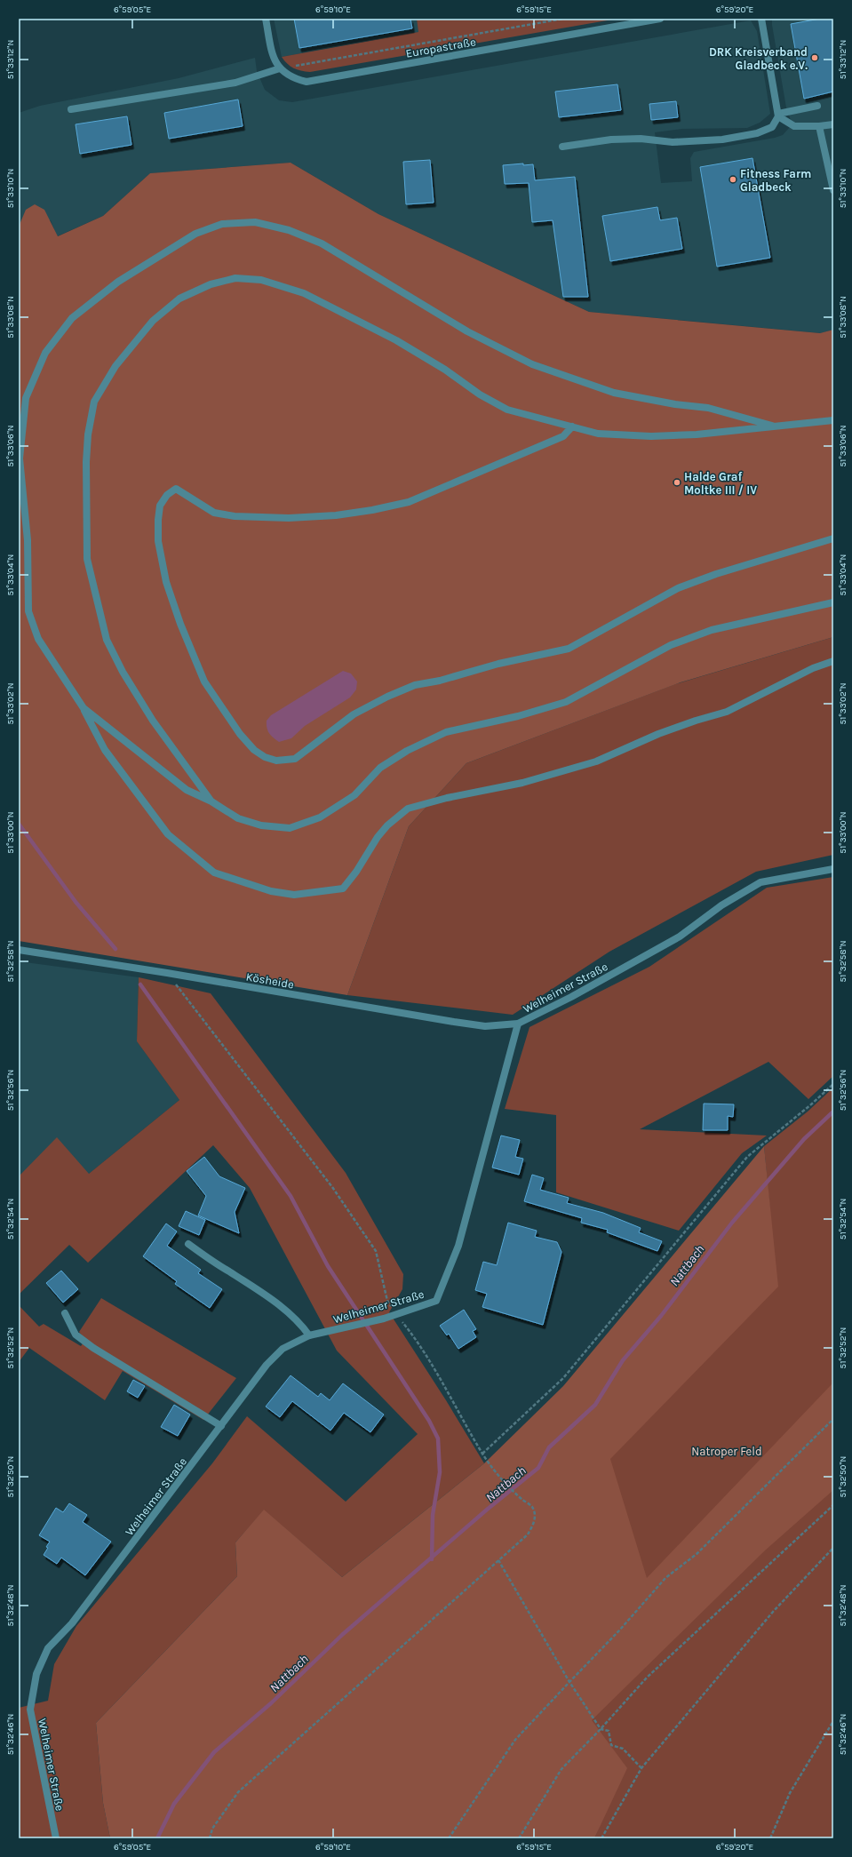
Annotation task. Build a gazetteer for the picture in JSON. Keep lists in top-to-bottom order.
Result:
{
  "streets": {
    "street": ["Europastraße", "Kösheide", "Welheimer Straße"]
  },
  "crossings": [
    ["Kösheide", "Welheimer Straße"]
  ],
  "water": ["Nattbach"],
  "parks": ["Natroper Feld"],
  "places": ["DRK Kreisverband Gladbeck e.V.", "Fitness Farm Gladbeck", "Halde Graf Moltke III / IV"],
  "coordinates": [
    "6°59'05\"E",
    "6°59'10\"E",
    "6°59'15\"E",
    "6°59'20\"E",
    "51°33'12\"N",
    "51°33'10\"N",
    "51°33'08\"N",
    "51°33'06\"N",
    "51°33'04\"N",
    "51°33'02\"N",
    "51°33'00\"N",
    "51°32'58\"N",
    "51°32'56\"N",
    "51°32'54\"N",
    "51°32'52\"N",
    "51°32'50\"N",
    "51°32'48\"N",
    "51°32'46\"N"
  ]
}
